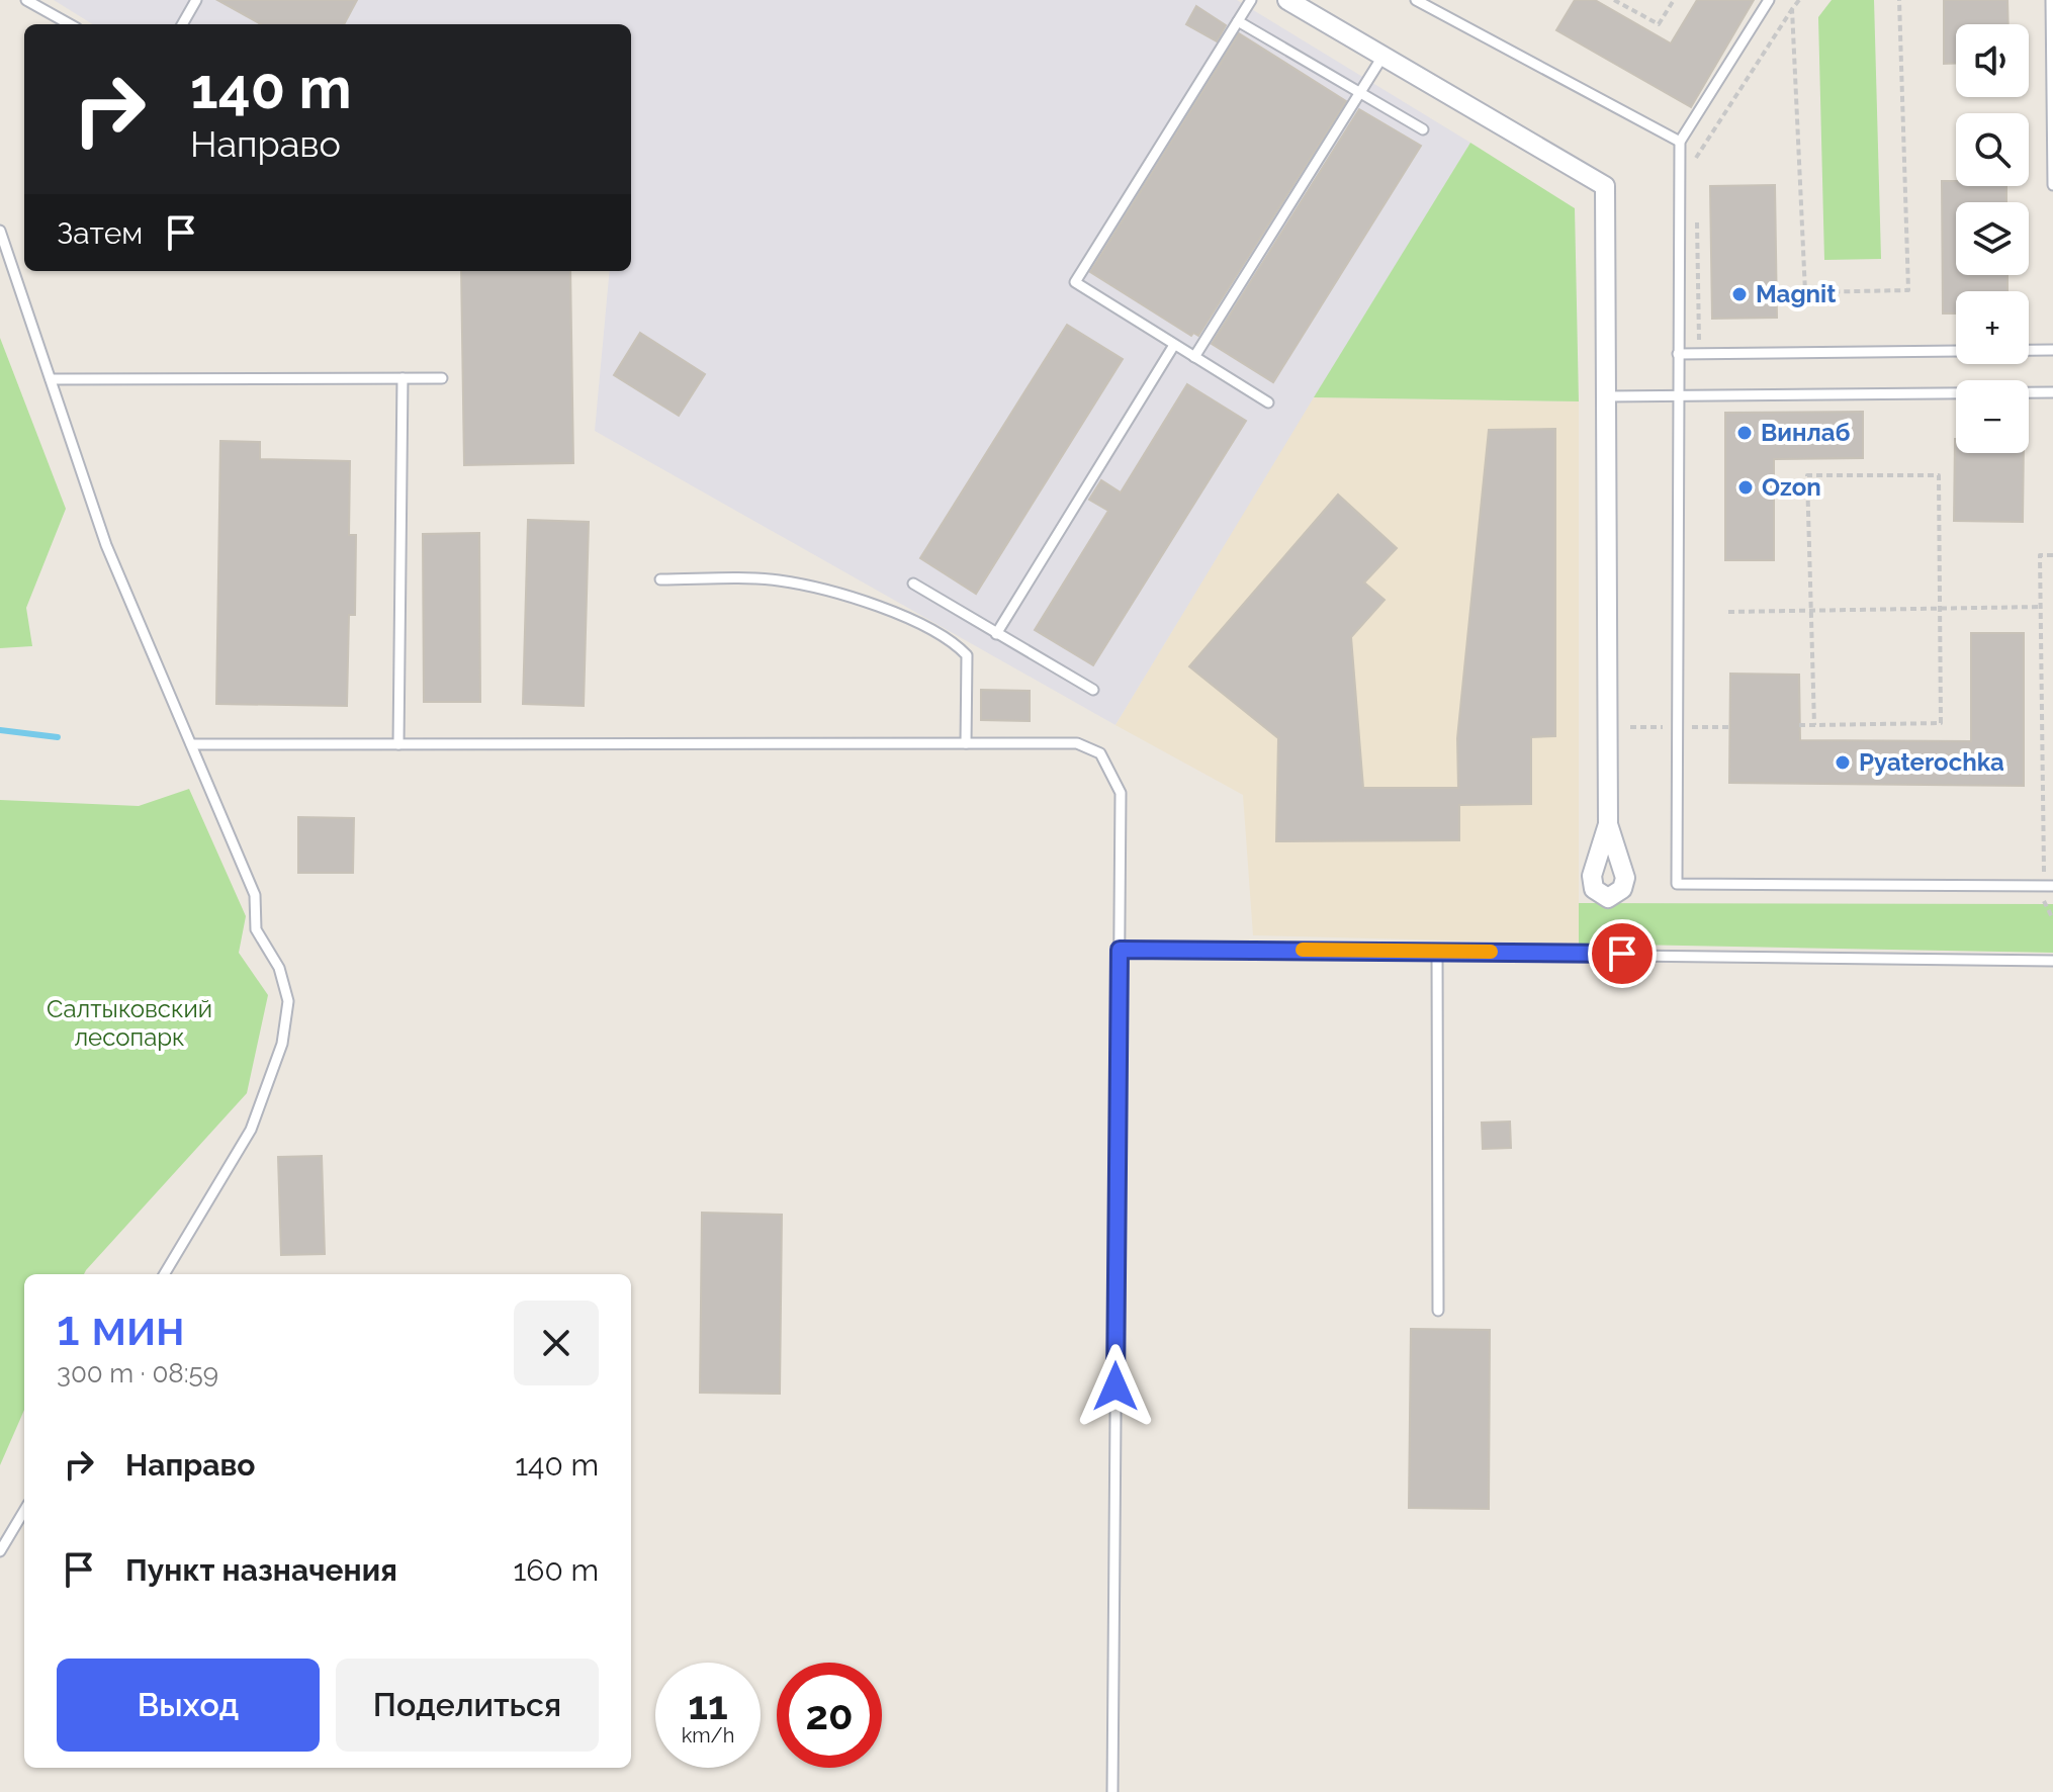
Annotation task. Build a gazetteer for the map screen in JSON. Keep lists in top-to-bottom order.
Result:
{
  "parks": ["Салтыковский лесопарк"],
  "places": [
    "Magnit",
    "Винлаб",
    "Ozon",
    "Pyaterochka"
  ],
  "page": {
    "map_buttons": ["+", "−"],
    "turn": ["140 m", "Направо"],
    "then": "Затем",
    "heading": ["1 мин", "300 m · 08:59"],
    "list": [
      {
        "name": "Направо",
        "value": "140 m"
      },
      {
        "name": "Пункт назначения",
        "value": "160 m"
      }
    ],
    "buttons": ["Выход", "Поделиться"],
    "speed": "11 km/h",
    "limit": "20"
  }
}
